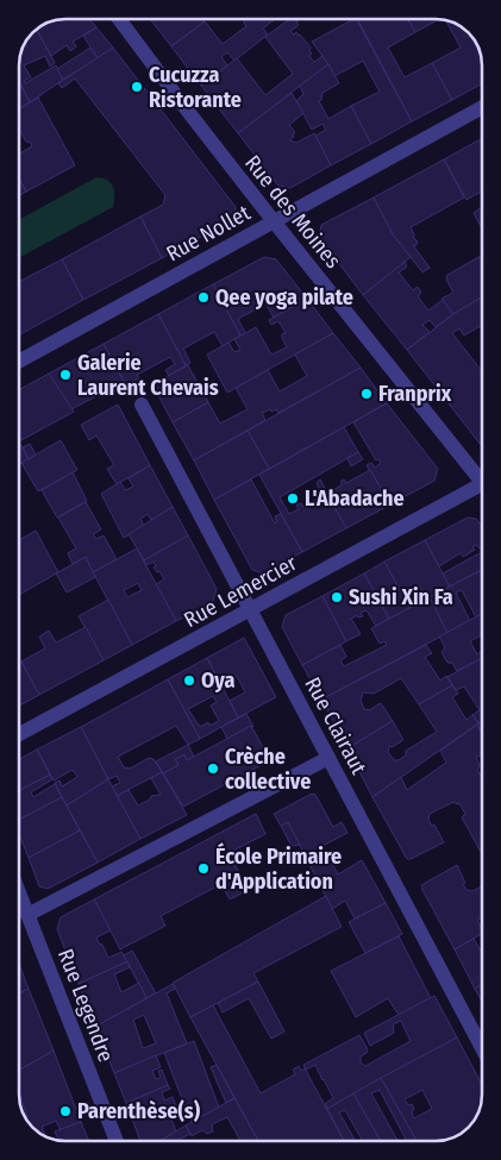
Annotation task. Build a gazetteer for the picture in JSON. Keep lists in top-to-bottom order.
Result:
{
  "streets": {
    "street": [
      "Rue des Moines",
      "Rue Nollet",
      "Rue Lemercier",
      "Rue Clairaut",
      "Rue Legendre"
    ]
  },
  "crossings": [
    ["Rue des Moines", "Rue Nollet"],
    ["Rue Lemercier", "Rue Clairaut"]
  ],
  "places": [
    "Cucuzza Ristorante",
    "Qee yoga pilate",
    "Galerie Laurent Chevais",
    "Franprix",
    "L'Abadache",
    "Sushi Xin Fa",
    "Oya",
    "Crèche collective",
    "École Primaire d'Application",
    "Parenthèse(s)"
  ]
}
